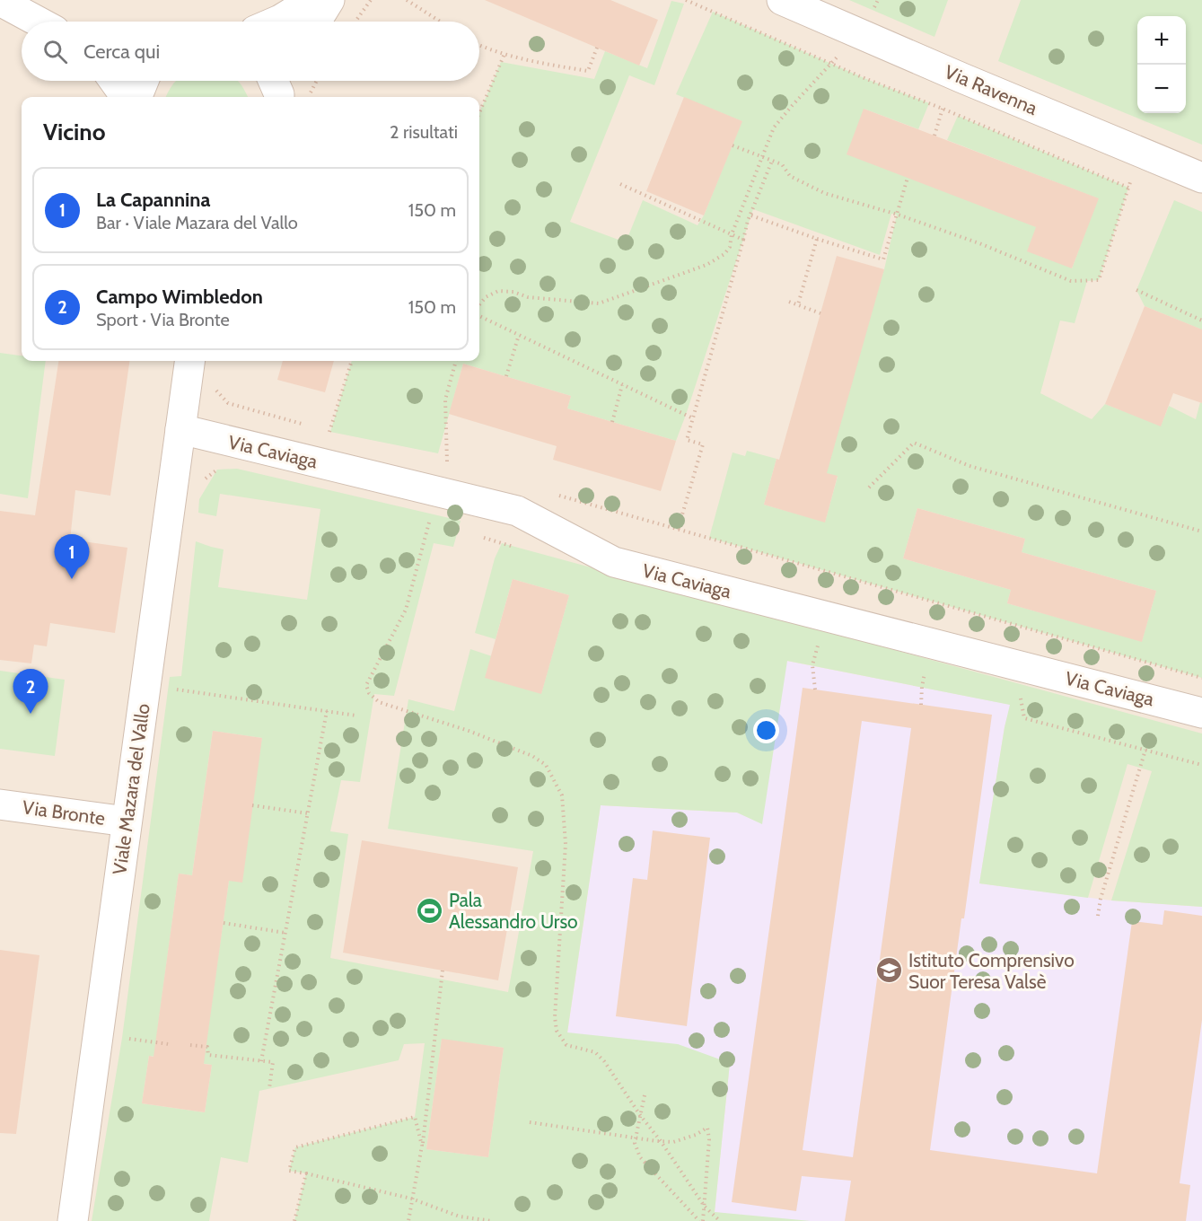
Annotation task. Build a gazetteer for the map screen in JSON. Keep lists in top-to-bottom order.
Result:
{
  "streets": {
    "street": [
      "Via Ravenna",
      "Via Caviaga",
      "Viale Mazara del Vallo",
      "Via Bronte"
    ]
  },
  "crossings": [
    ["Via Caviaga", "Viale Mazara del Vallo"],
    ["Viale Mazara del Vallo", "Via Bronte"]
  ],
  "places": {
    "sports": ["Pala Alessandro Urso"],
    "school or university": ["Istituto Comprensivo Suor Teresa Valsè"]
  },
  "page": {
    "map_buttons": ["+", "−"],
    "search": "Cerca qui",
    "heading": ["Vicino", "2 risultati"],
    "list": [
      {
        "mark": "1",
        "name": "La Capannina",
        "note": "Bar · Viale Mazara del Vallo",
        "value": "150 m"
      },
      {
        "mark": "2",
        "name": "Campo Wimbledon",
        "note": "Sport · Via Bronte",
        "value": "150 m"
      }
    ],
    "pins": ["1", "2"]
  }
}
